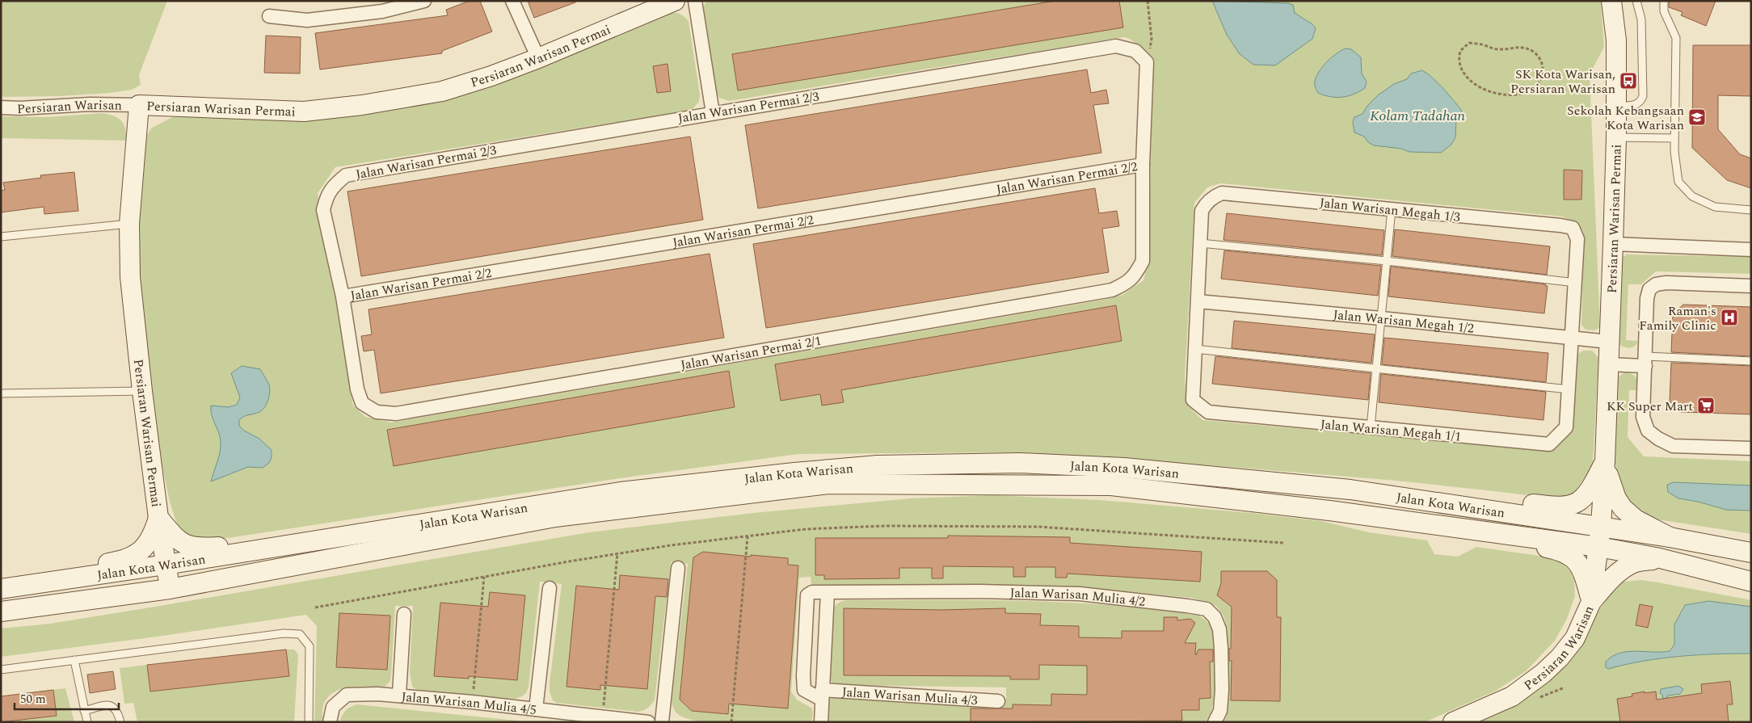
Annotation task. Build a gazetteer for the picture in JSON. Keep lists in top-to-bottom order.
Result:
{
  "streets": {
    "street": [
      "Persiaran Warisan Permai",
      "Persiaran Warisan",
      "Jalan Warisan Permai 2/3",
      "Jalan Warisan Permai 2/2",
      "Jalan Warisan Megah 1/3",
      "Jalan Warisan Megah 1/2",
      "Jalan Warisan Permai 2/1",
      "Jalan Warisan Megah 1/1",
      "Jalan Kota Warisan",
      "Jalan Warisan Mulia 4/2",
      "Jalan Warisan Mulia 4/3",
      "Jalan Warisan Mulia 4/5"
    ]
  },
  "crossings": [
    ["Persiaran Warisan Permai", "Persiaran Warisan"],
    ["Persiaran Warisan Permai", "Jalan Warisan Megah 1/2"],
    ["Persiaran Warisan Permai", "Jalan Kota Warisan"],
    ["Persiaran Warisan", "Jalan Kota Warisan"],
    ["Jalan Warisan Permai 2/3", "Jalan Warisan Permai 2/2"],
    ["Jalan Warisan Permai 2/3", "Jalan Warisan Permai 2/1"],
    ["Jalan Warisan Permai 2/2", "Jalan Warisan Permai 2/1"]
  ],
  "water": ["Kolam Tadahan"],
  "places": {
    "bus stop": ["SK Kota Warisan, Persiaran Warisan"],
    "school or university": ["Sekolah Kebangsaan Kota Warisan"],
    "hospital": ["Raman's Family Clinic"],
    "supermarket": ["KK Super Mart"]
  },
  "scale_bar": "50 m"
}
